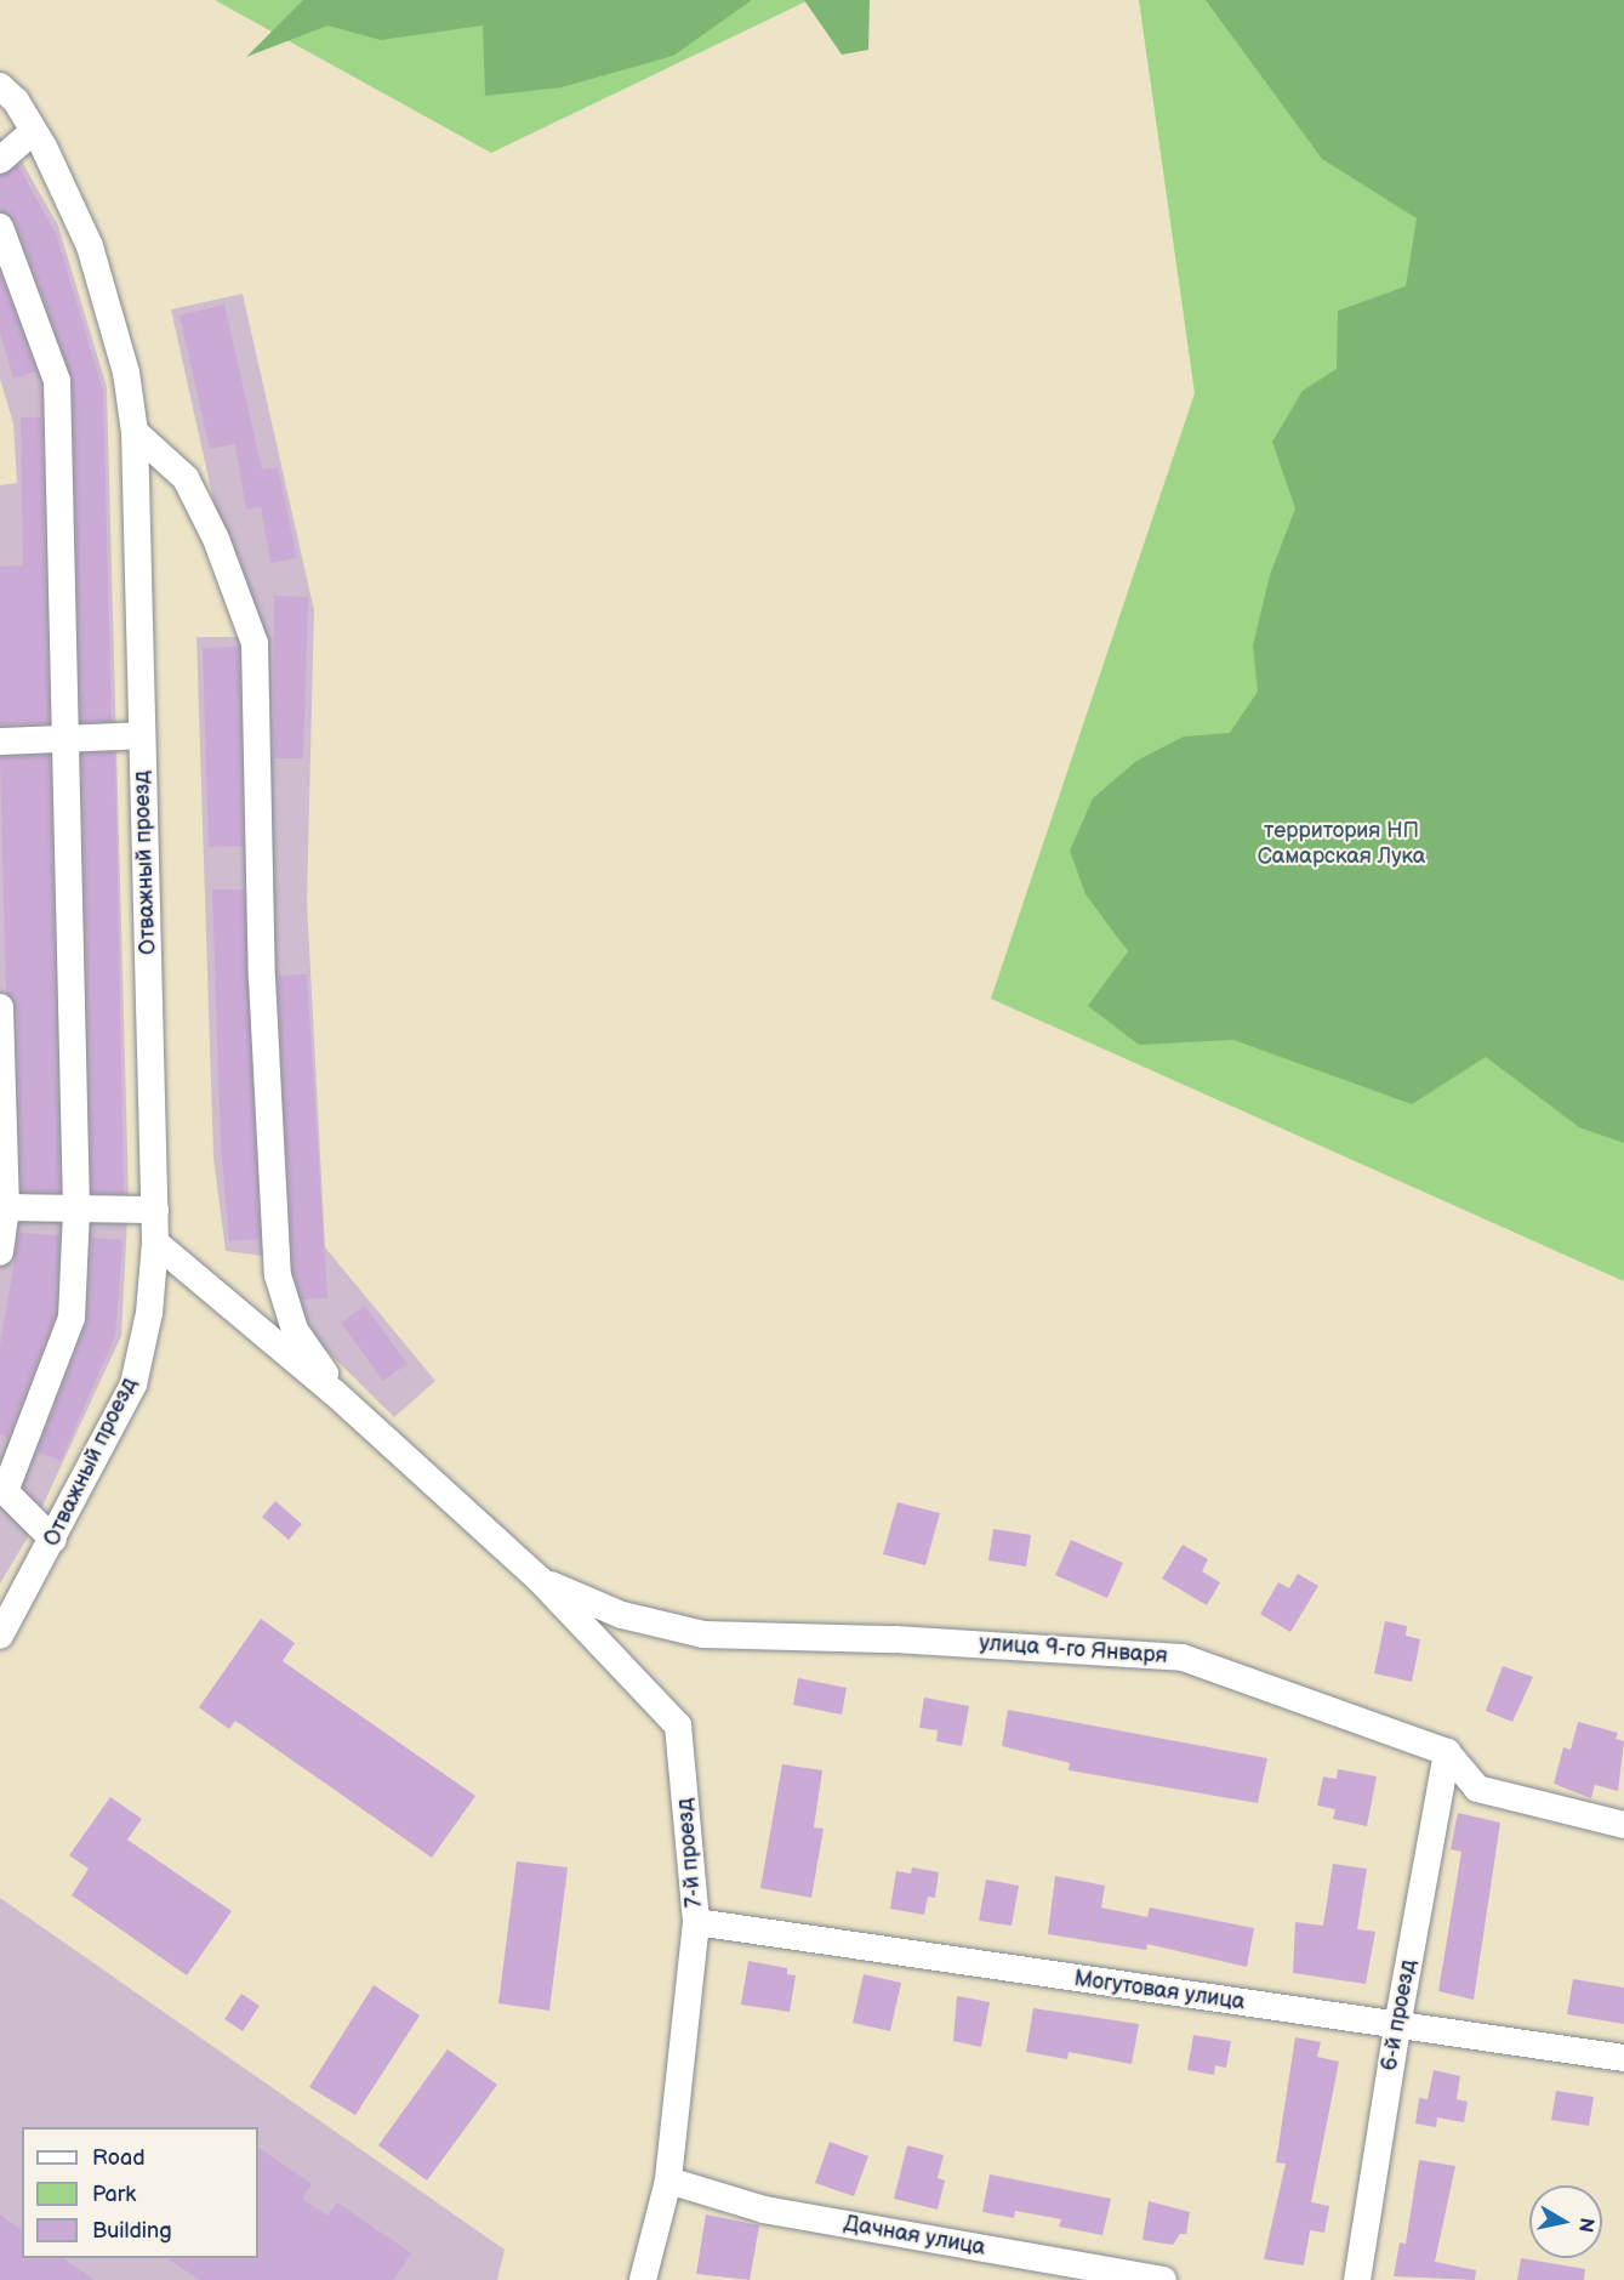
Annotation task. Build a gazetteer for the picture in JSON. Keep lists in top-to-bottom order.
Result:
{
  "streets": {
    "street": [
      "Отважный проезд",
      "улица 9-го Января",
      "7-й проезд",
      "Могутовая улица",
      "6-й проезд",
      "Дачная улица"
    ]
  },
  "crossings": [
    ["улица 9-го Января", "7-й проезд"],
    ["улица 9-го Января", "6-й проезд"],
    ["7-й проезд", "Могутовая улица"],
    ["7-й проезд", "Дачная улица"],
    ["Могутовая улица", "6-й проезд"]
  ],
  "parks": ["территория НП Самарская Лука"],
  "legend": ["Road", "Park", "Building"],
  "north": "right"
}
